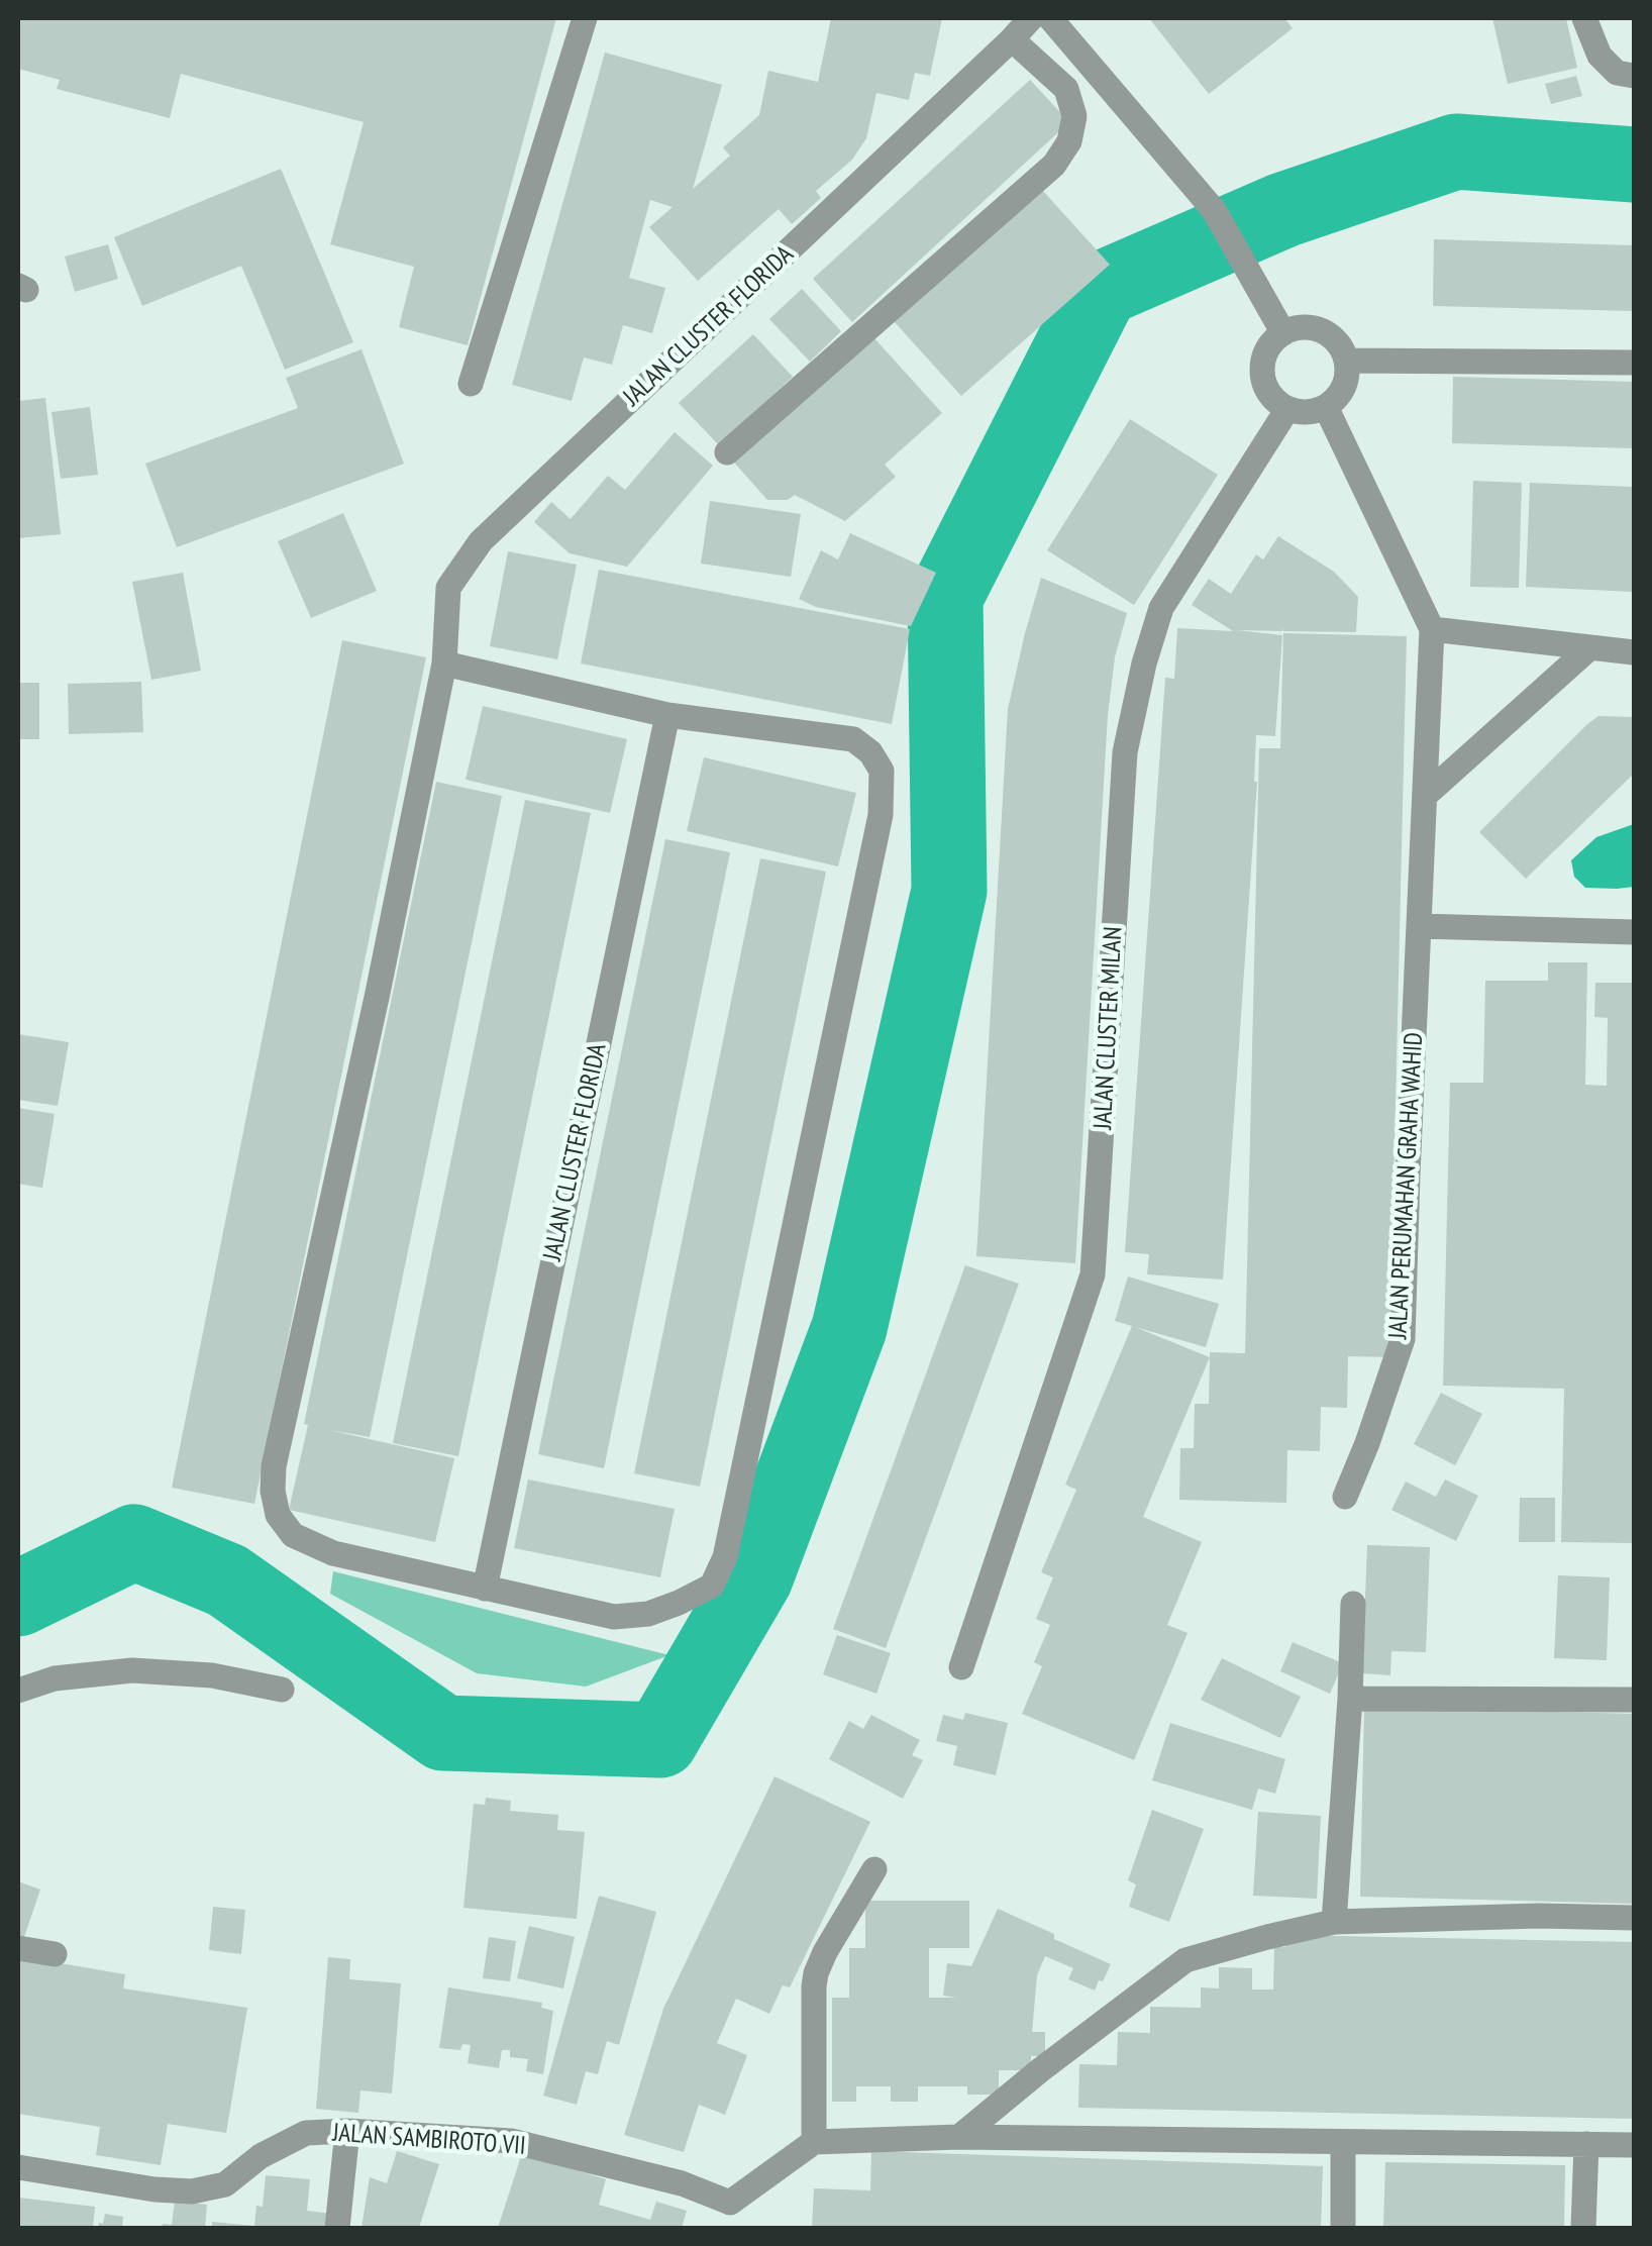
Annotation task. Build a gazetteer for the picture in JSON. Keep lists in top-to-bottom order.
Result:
{
  "streets": {
    "street": [
      "JALAN CLUSTER FLORIDA",
      "JALAN CLUSTER MILAN",
      "JALAN PERUMAHAN GRAHA WAHID",
      "JALAN SAMBIROTO VII"
    ]
  },
  "crossings": [
    ["JALAN CLUSTER MILAN", "JALAN PERUMAHAN GRAHA WAHID"]
  ]
}
